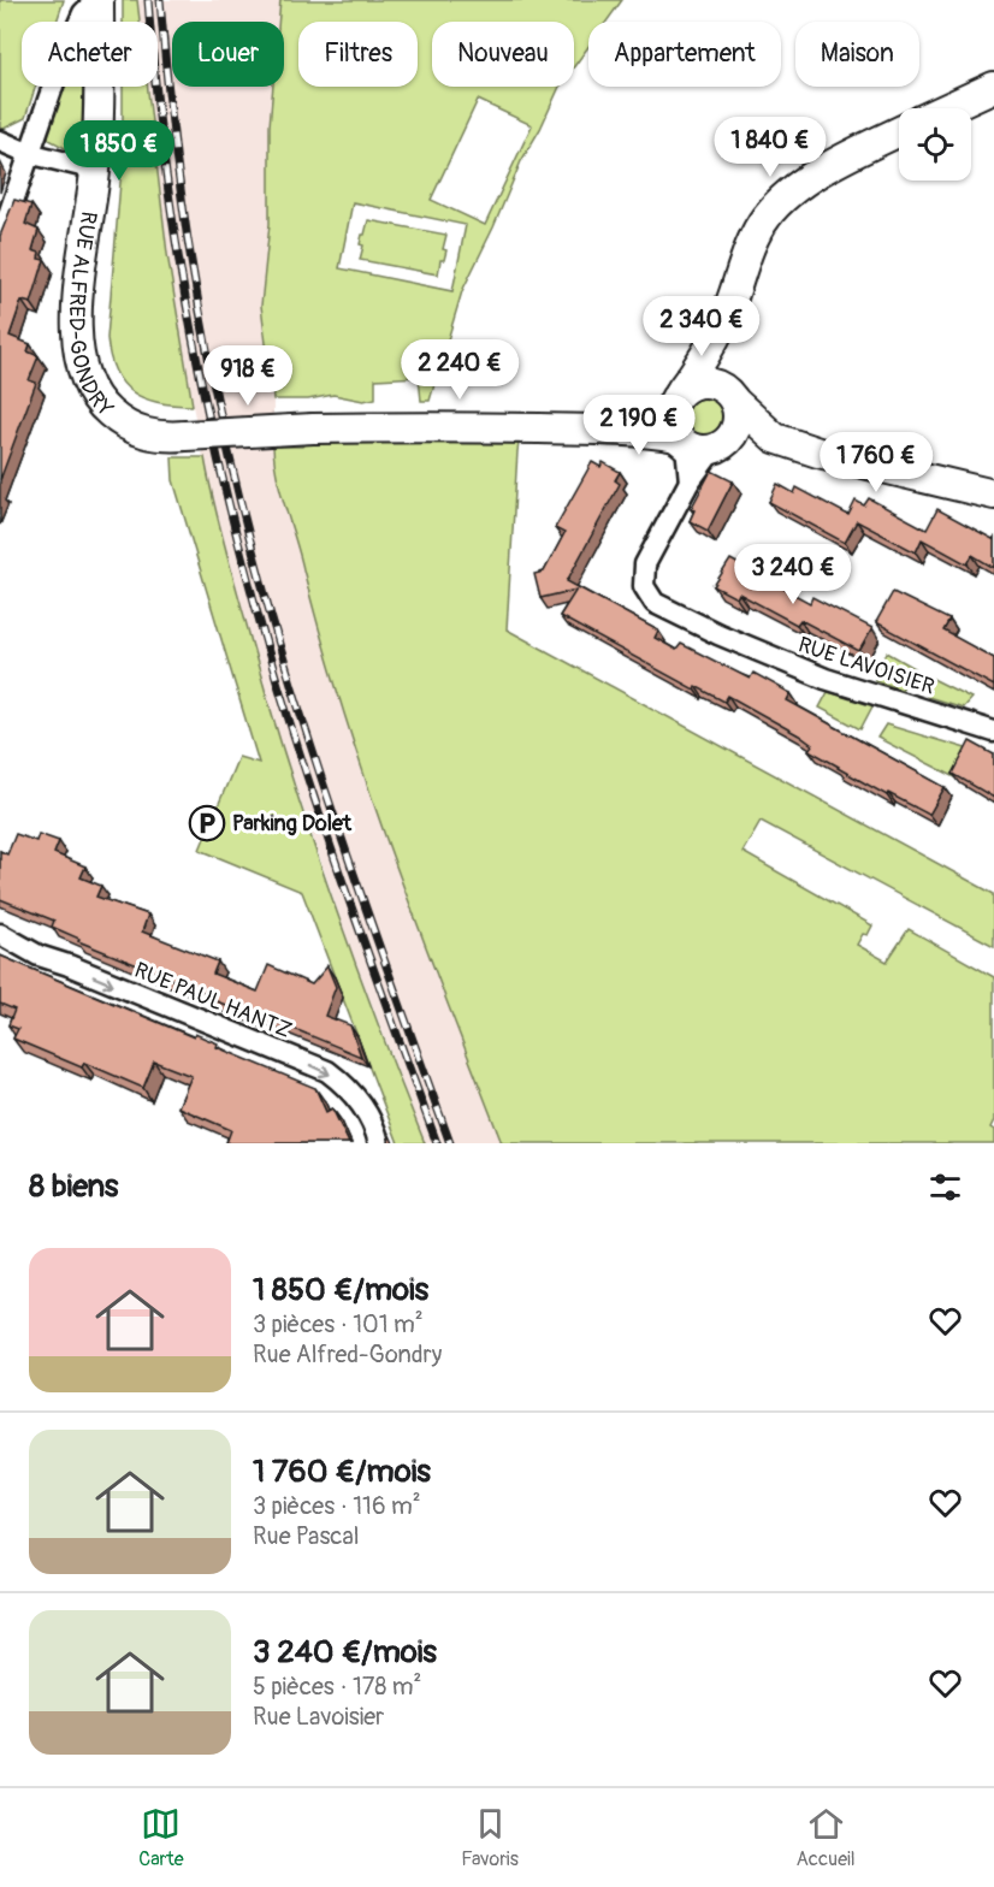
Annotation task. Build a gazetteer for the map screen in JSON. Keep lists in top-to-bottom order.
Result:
{
  "streets": {
    "street": ["RUE ALFRED-GONDRY", "RUE LAVOISIER", "RUE PAUL HANTZ"]
  },
  "crossings": [
    ["RUE ALFRED-GONDRY", "RUE LAVOISIER"]
  ],
  "one_way": ["RUE PAUL HANTZ"],
  "places": {
    "parking": ["Parking Dolet"]
  },
  "page": {
    "chip": [
      "Acheter",
      "Louer",
      "Filtres",
      "Nouveau",
      "Appartement",
      "Maison"
    ],
    "price": [
      "1 840 €",
      "1 850 €",
      "2 340 €",
      "2 240 €",
      "918 €",
      "2 190 €",
      "1 760 €",
      "3 240 €"
    ],
    "heading": "8 biens",
    "list": [
      {
        "name": "1 850 €/mois",
        "note": "3 pièces · 101 m² · Rue Alfred-Gondry"
      },
      {
        "name": "1 760 €/mois",
        "note": "3 pièces · 116 m² · Rue Pascal"
      },
      {
        "name": "3 240 €/mois",
        "note": "5 pièces · 178 m² · Rue Lavoisier"
      }
    ],
    "tabs": ["Carte", "Favoris", "Accueil"]
  }
}
